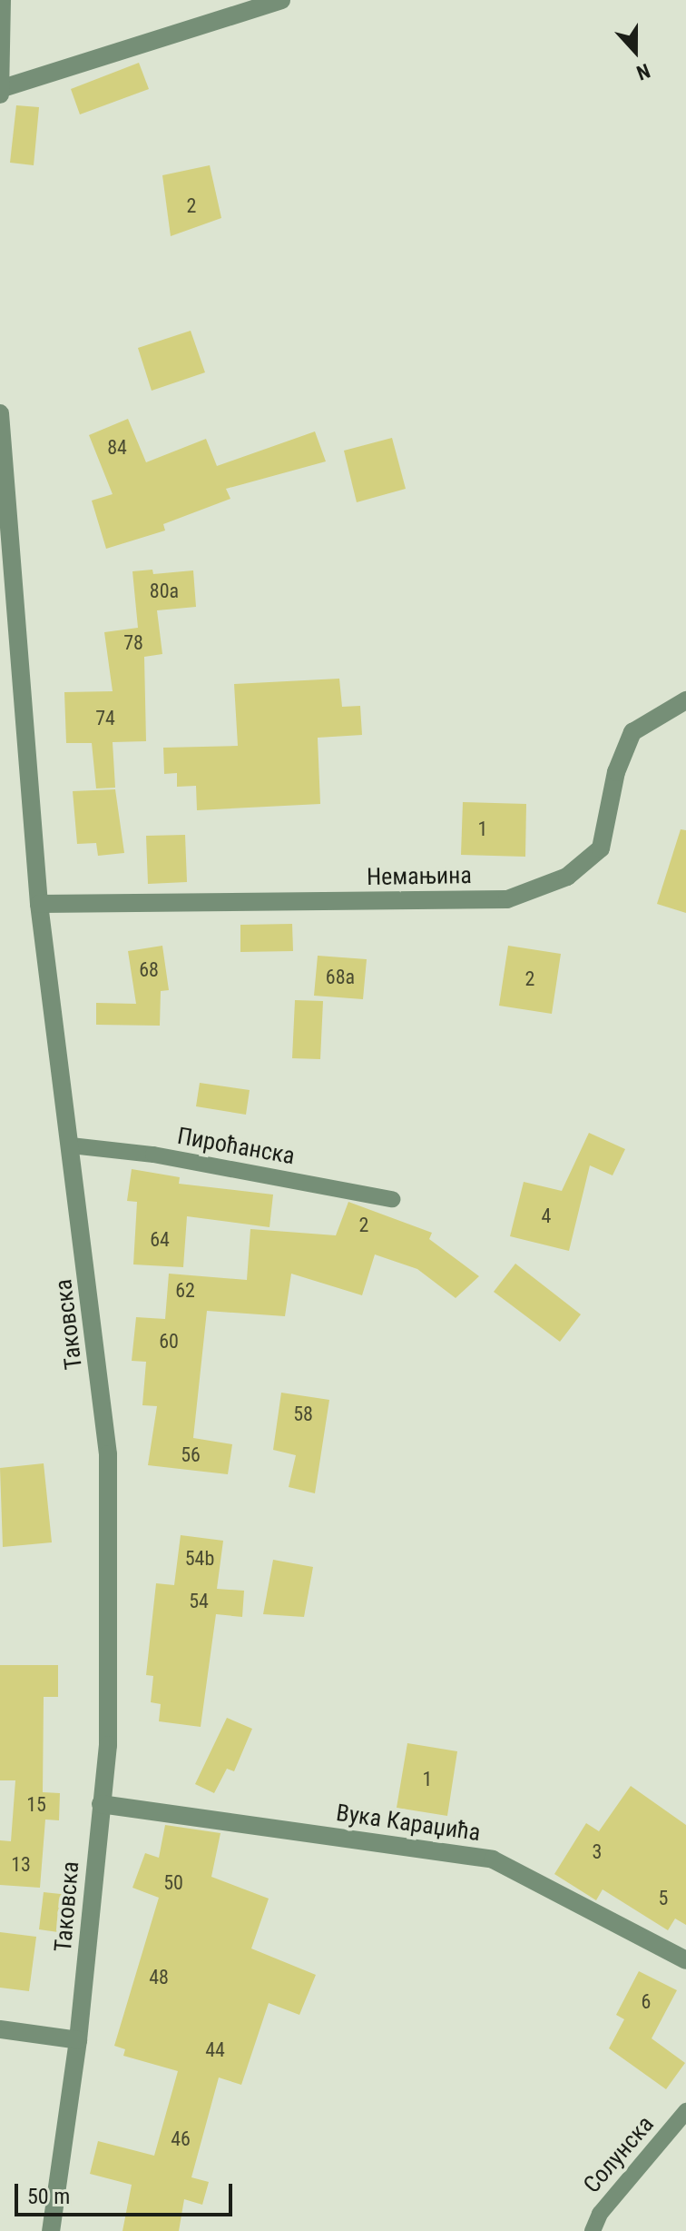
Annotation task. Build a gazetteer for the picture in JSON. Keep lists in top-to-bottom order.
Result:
{
  "streets": {
    "street": ["Немањина", "Таковска", "Вука Караџића"],
    "lane": ["Пироћанска", "Солунска"]
  },
  "crossings": [
    ["Немањина", "Таковска"],
    ["Пироћанска", "Таковска"],
    ["Таковска", "Вука Караџића"]
  ],
  "house_numbers": [
    "2",
    "84",
    "80a",
    "78",
    "74",
    "1",
    "68",
    "68a",
    "2",
    "4",
    "2",
    "64",
    "62",
    "60",
    "58",
    "56",
    "54b",
    "54",
    "1",
    "15",
    "3",
    "13",
    "50",
    "5",
    "48",
    "6",
    "44",
    "46"
  ],
  "scale_bar": "50 m",
  "north": "bottom"
}
